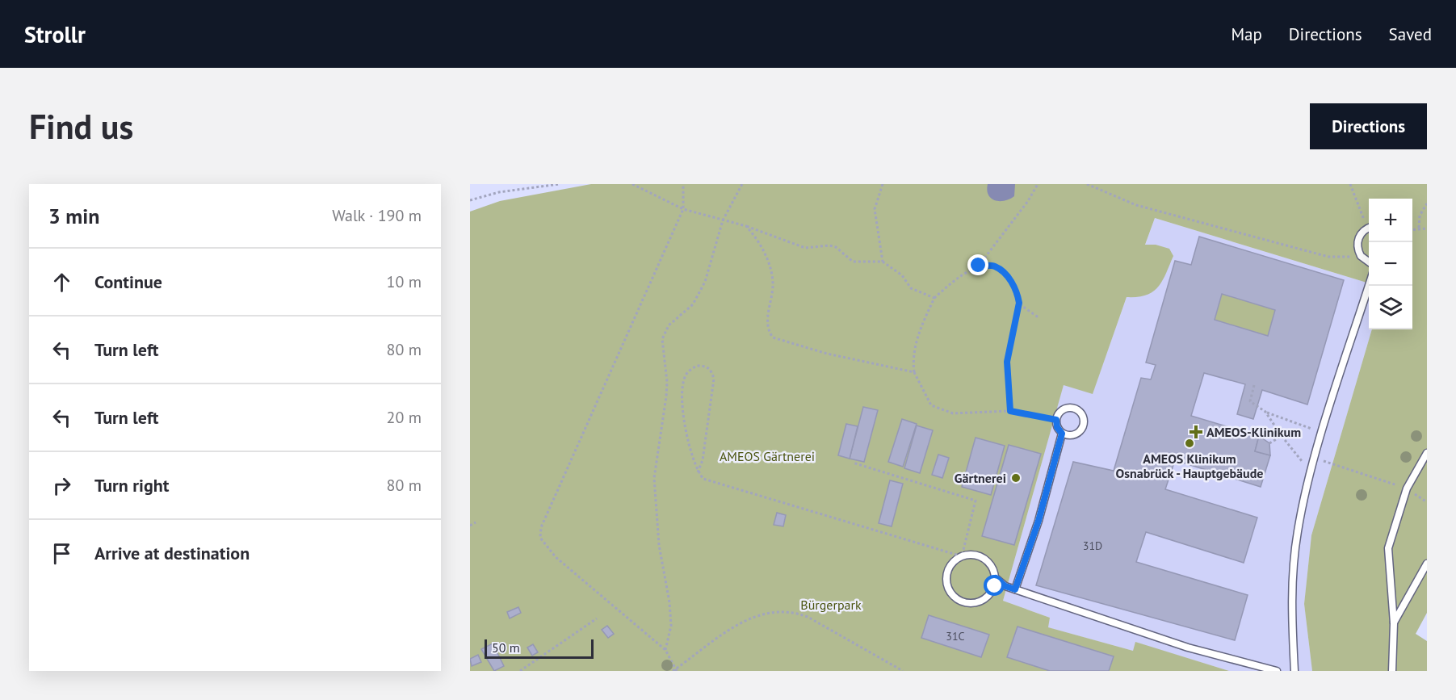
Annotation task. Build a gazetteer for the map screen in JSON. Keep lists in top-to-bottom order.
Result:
{
  "parks": ["AMEOS Gärtnerei", "Bürgerpark"],
  "places": {
    "health": ["AMEOS-Klinikum"],
    "other": ["AMEOS Klinikum Osnabrück - Hauptgebäude", "Gärtnerei"]
  },
  "house_numbers": ["31D", "31C"],
  "scale_bar": "50 m",
  "page": {
    "header": "Strollr",
    "nav": ["Map", "Directions", "Saved"],
    "buttons": "Directions",
    "title": "Find us",
    "heading": ["3 min", "Walk · 190 m"],
    "map_buttons": ["+", "−"],
    "list": [
      ["Continue", "10 m"],
      ["Turn left", "80 m"],
      ["Turn left", "20 m"],
      ["Turn right", "80 m"],
      "Arrive at destination"
    ],
    "scale": "50 m"
  }
}
